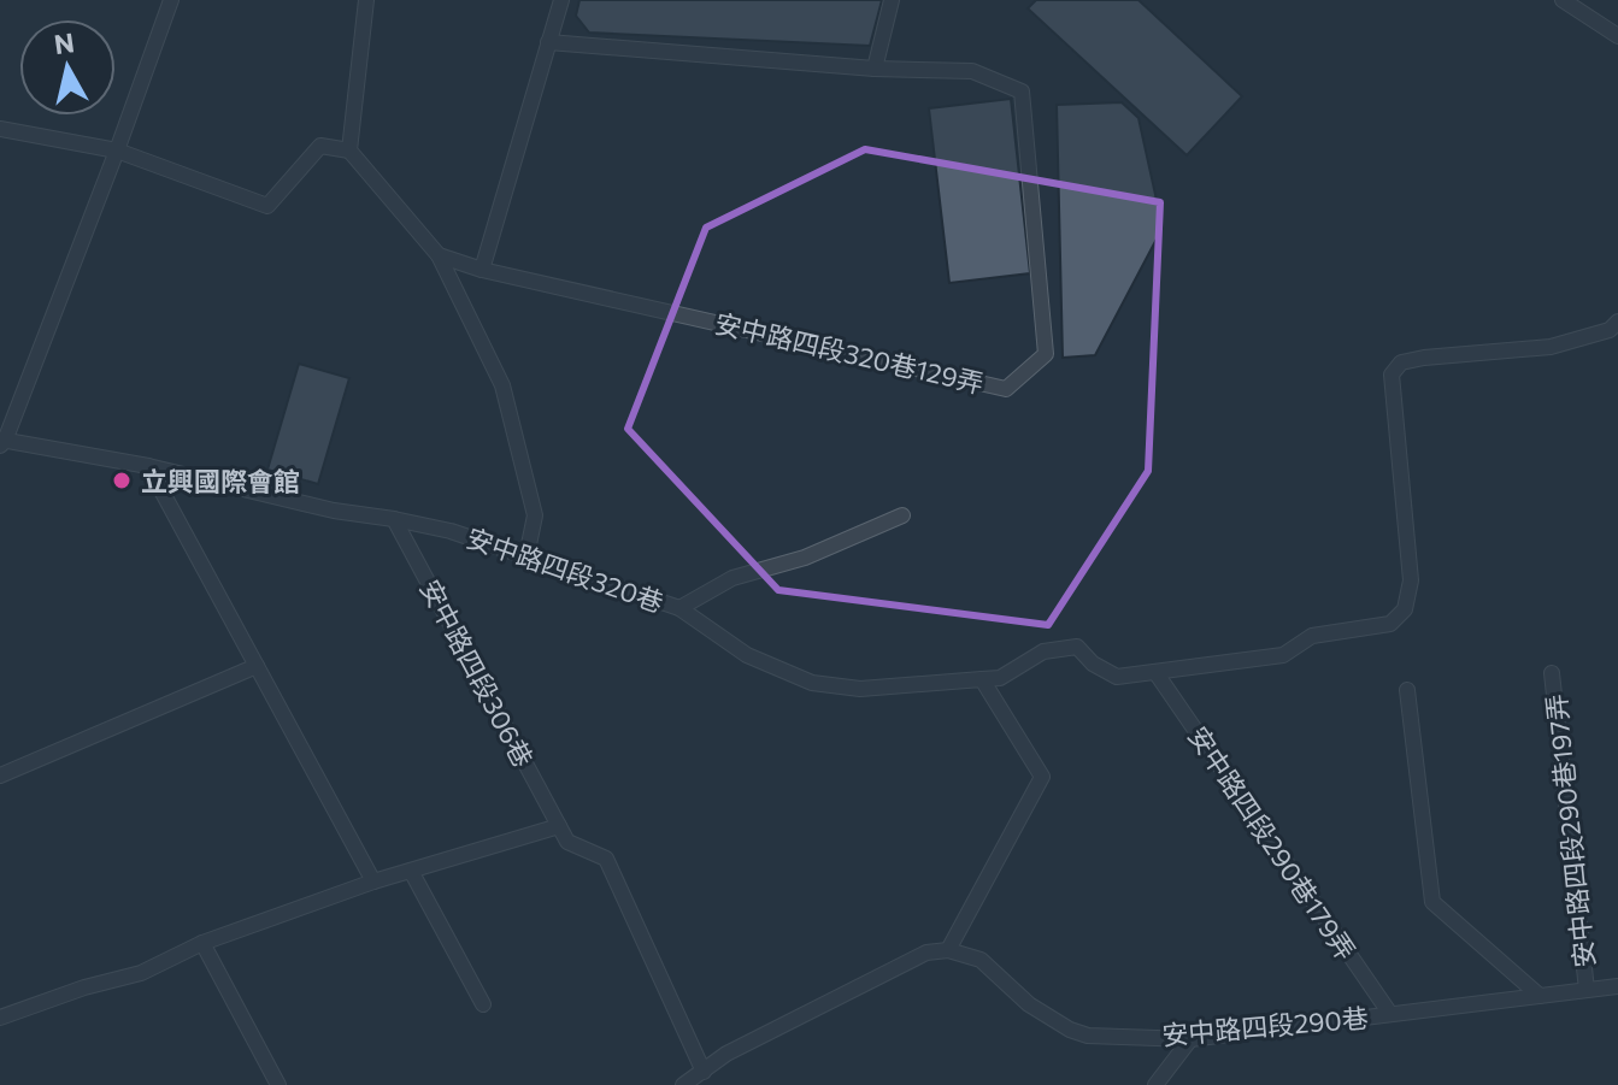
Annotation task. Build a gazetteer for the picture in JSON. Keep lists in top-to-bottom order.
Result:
{
  "streets": {
    "lane": [
      "安中路四段320巷129弄",
      "安中路四段320巷",
      "安中路四段306巷",
      "安中路四段290巷197弄",
      "安中路四段290巷179弄",
      "安中路四段290巷"
    ]
  },
  "crossings": [
    ["安中路四段320巷", "安中路四段306巷"],
    ["安中路四段320巷", "安中路四段290巷179弄"],
    ["安中路四段290巷197弄", "安中路四段290巷"],
    ["安中路四段290巷179弄", "安中路四段290巷"]
  ],
  "places": ["立興國際會館"],
  "north": "top"
}
